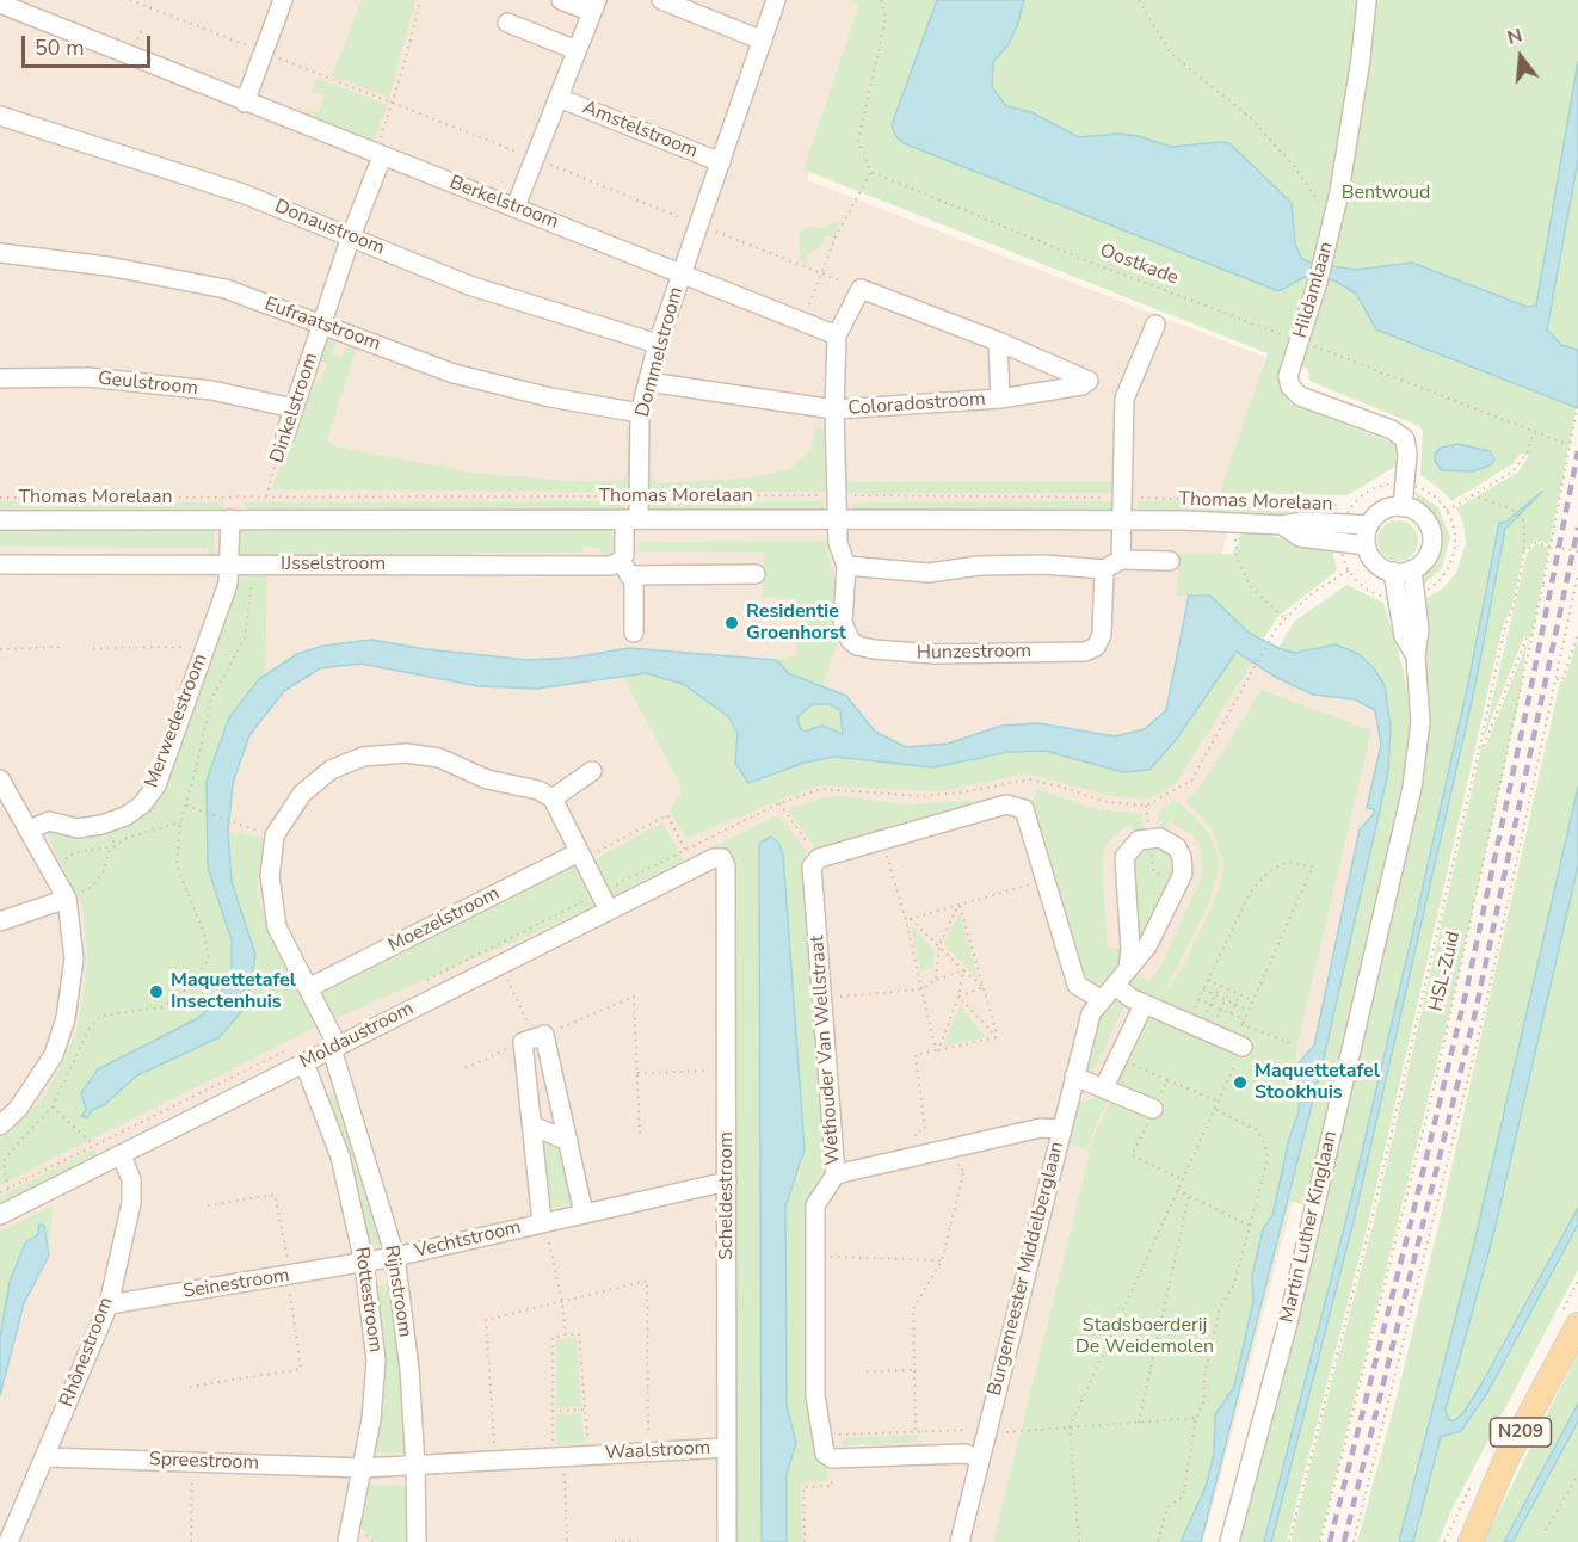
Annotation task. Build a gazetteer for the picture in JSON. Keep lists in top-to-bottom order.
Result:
{
  "streets": {
    "main road": ["N209"],
    "street": [
      "Amstelstroom",
      "Berkelstroom",
      "Donaustroom",
      "Hildamlaan",
      "Eufraatstroom",
      "Dommelstroom",
      "Geulstroom",
      "Coloradostroom",
      "Dinkelstroom",
      "Thomas Morelaan",
      "IJsselstroom",
      "Hunzestroom",
      "Merwedestroom",
      "Moezelstroom",
      "Moldaustroom",
      "Wethouder Van Wellstraat",
      "Scheldestroom",
      "Martin Luther Kinglaan",
      "Vechtstroom",
      "Burgemeester Middelberglaan",
      "Seinestroom",
      "Rijnstroom",
      "Rottestroom",
      "Rhônestroom",
      "Waalstroom",
      "Spreestroom"
    ],
    "path": ["Oostkade", "HSL-Zuid"]
  },
  "crossings": [
    ["Amstelstroom", "Berkelstroom"],
    ["Amstelstroom", "Dommelstroom"],
    ["Berkelstroom", "Dommelstroom"],
    ["Berkelstroom", "Dinkelstroom"],
    ["Donaustroom", "Dommelstroom"],
    ["Donaustroom", "Dinkelstroom"],
    ["Oostkade", "Hildamlaan"],
    ["Hildamlaan", "Thomas Morelaan"],
    ["Hildamlaan", "Martin Luther Kinglaan"],
    ["Eufraatstroom", "Dommelstroom"],
    ["Eufraatstroom", "Dinkelstroom"],
    ["Dommelstroom", "Thomas Morelaan"],
    ["Geulstroom", "Dinkelstroom"],
    ["Dinkelstroom", "Thomas Morelaan"],
    ["Thomas Morelaan", "Hunzestroom"],
    ["Thomas Morelaan", "Merwedestroom"],
    ["Thomas Morelaan", "Martin Luther Kinglaan"],
    ["IJsselstroom", "Merwedestroom"],
    ["Moldaustroom", "Scheldestroom"],
    ["Moldaustroom", "Rijnstroom"],
    ["Moldaustroom", "Rottestroom"],
    ["Moldaustroom", "Rhônestroom"],
    ["Wethouder Van Wellstraat", "Burgemeester Middelberglaan"],
    ["Scheldestroom", "Vechtstroom"],
    ["Scheldestroom", "Waalstroom"],
    ["Vechtstroom", "Seinestroom"],
    ["Vechtstroom", "Rijnstroom"],
    ["Vechtstroom", "Rottestroom"],
    ["Seinestroom", "Rottestroom"],
    ["Seinestroom", "Rhônestroom"],
    ["Rijnstroom", "Waalstroom"],
    ["Rijnstroom", "Spreestroom"],
    ["Rottestroom", "Spreestroom"],
    ["Rhônestroom", "Spreestroom"],
    ["Waalstroom", "Spreestroom"]
  ],
  "parks": ["Bentwoud", "Stadsboerderij De Weidemolen"],
  "places": ["Residentie Groenhorst", "Maquettetafel Insectenhuis", "Maquettetafel Stookhuis"],
  "scale_bar": "50 m",
  "north": "top"
}
